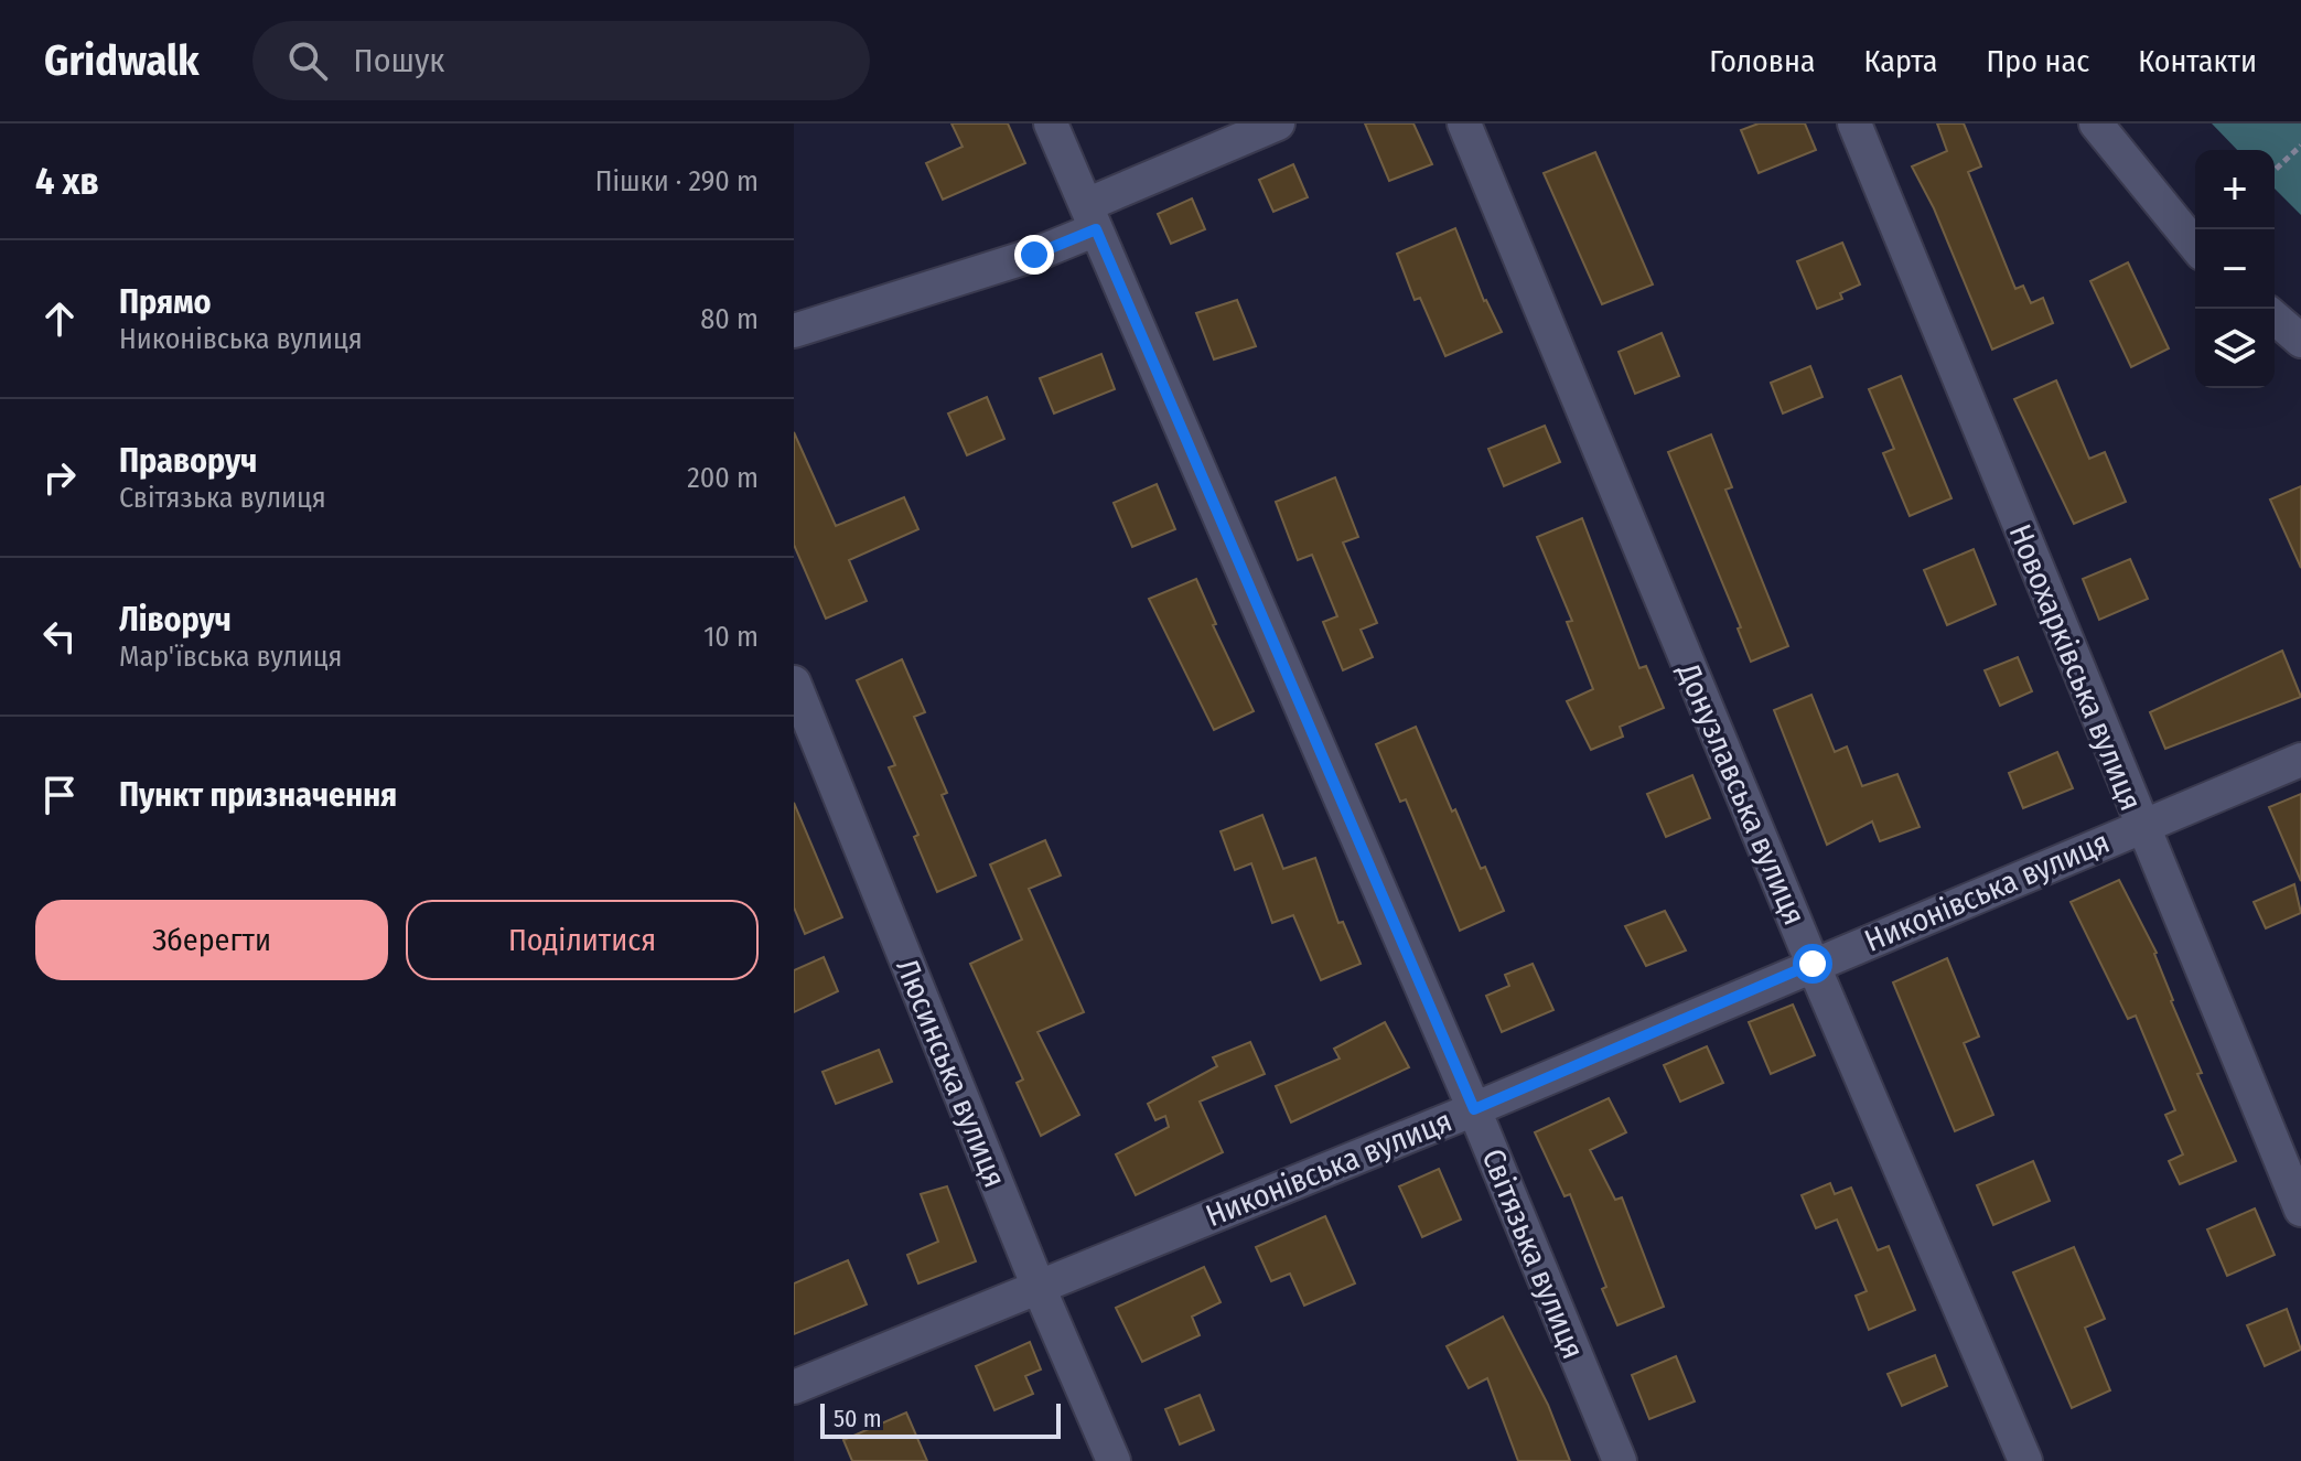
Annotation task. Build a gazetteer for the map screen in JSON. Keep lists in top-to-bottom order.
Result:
{
  "streets": {
    "street": [
      "Новохарківська вулиця",
      "Донузлавська вулиця",
      "Никонівська вулиця",
      "Люсинська вулиця",
      "Світязька вулиця"
    ]
  },
  "crossings": [
    ["Новохарківська вулиця", "Никонівська вулиця"],
    ["Донузлавська вулиця", "Никонівська вулиця"],
    ["Никонівська вулиця", "Люсинська вулиця"],
    ["Никонівська вулиця", "Світязька вулиця"]
  ],
  "scale_bar": "50 m",
  "page": {
    "header": "Gridwalk",
    "search": "Пошук",
    "nav": [
      "Головна",
      "Карта",
      "Про нас",
      "Контакти"
    ],
    "heading": ["4 хв", "Пішки · 290 m"],
    "map_buttons": ["+", "−"],
    "list": [
      ["Прямо", "Никонівська вулиця", "80 m"],
      ["Праворуч", "Світязька вулиця", "200 m"],
      ["Ліворуч", "Мар'ївська вулиця", "10 m"],
      "Пункт призначення"
    ],
    "buttons": ["Зберегти", "Поділитися"],
    "scale": "50 m"
  }
}
